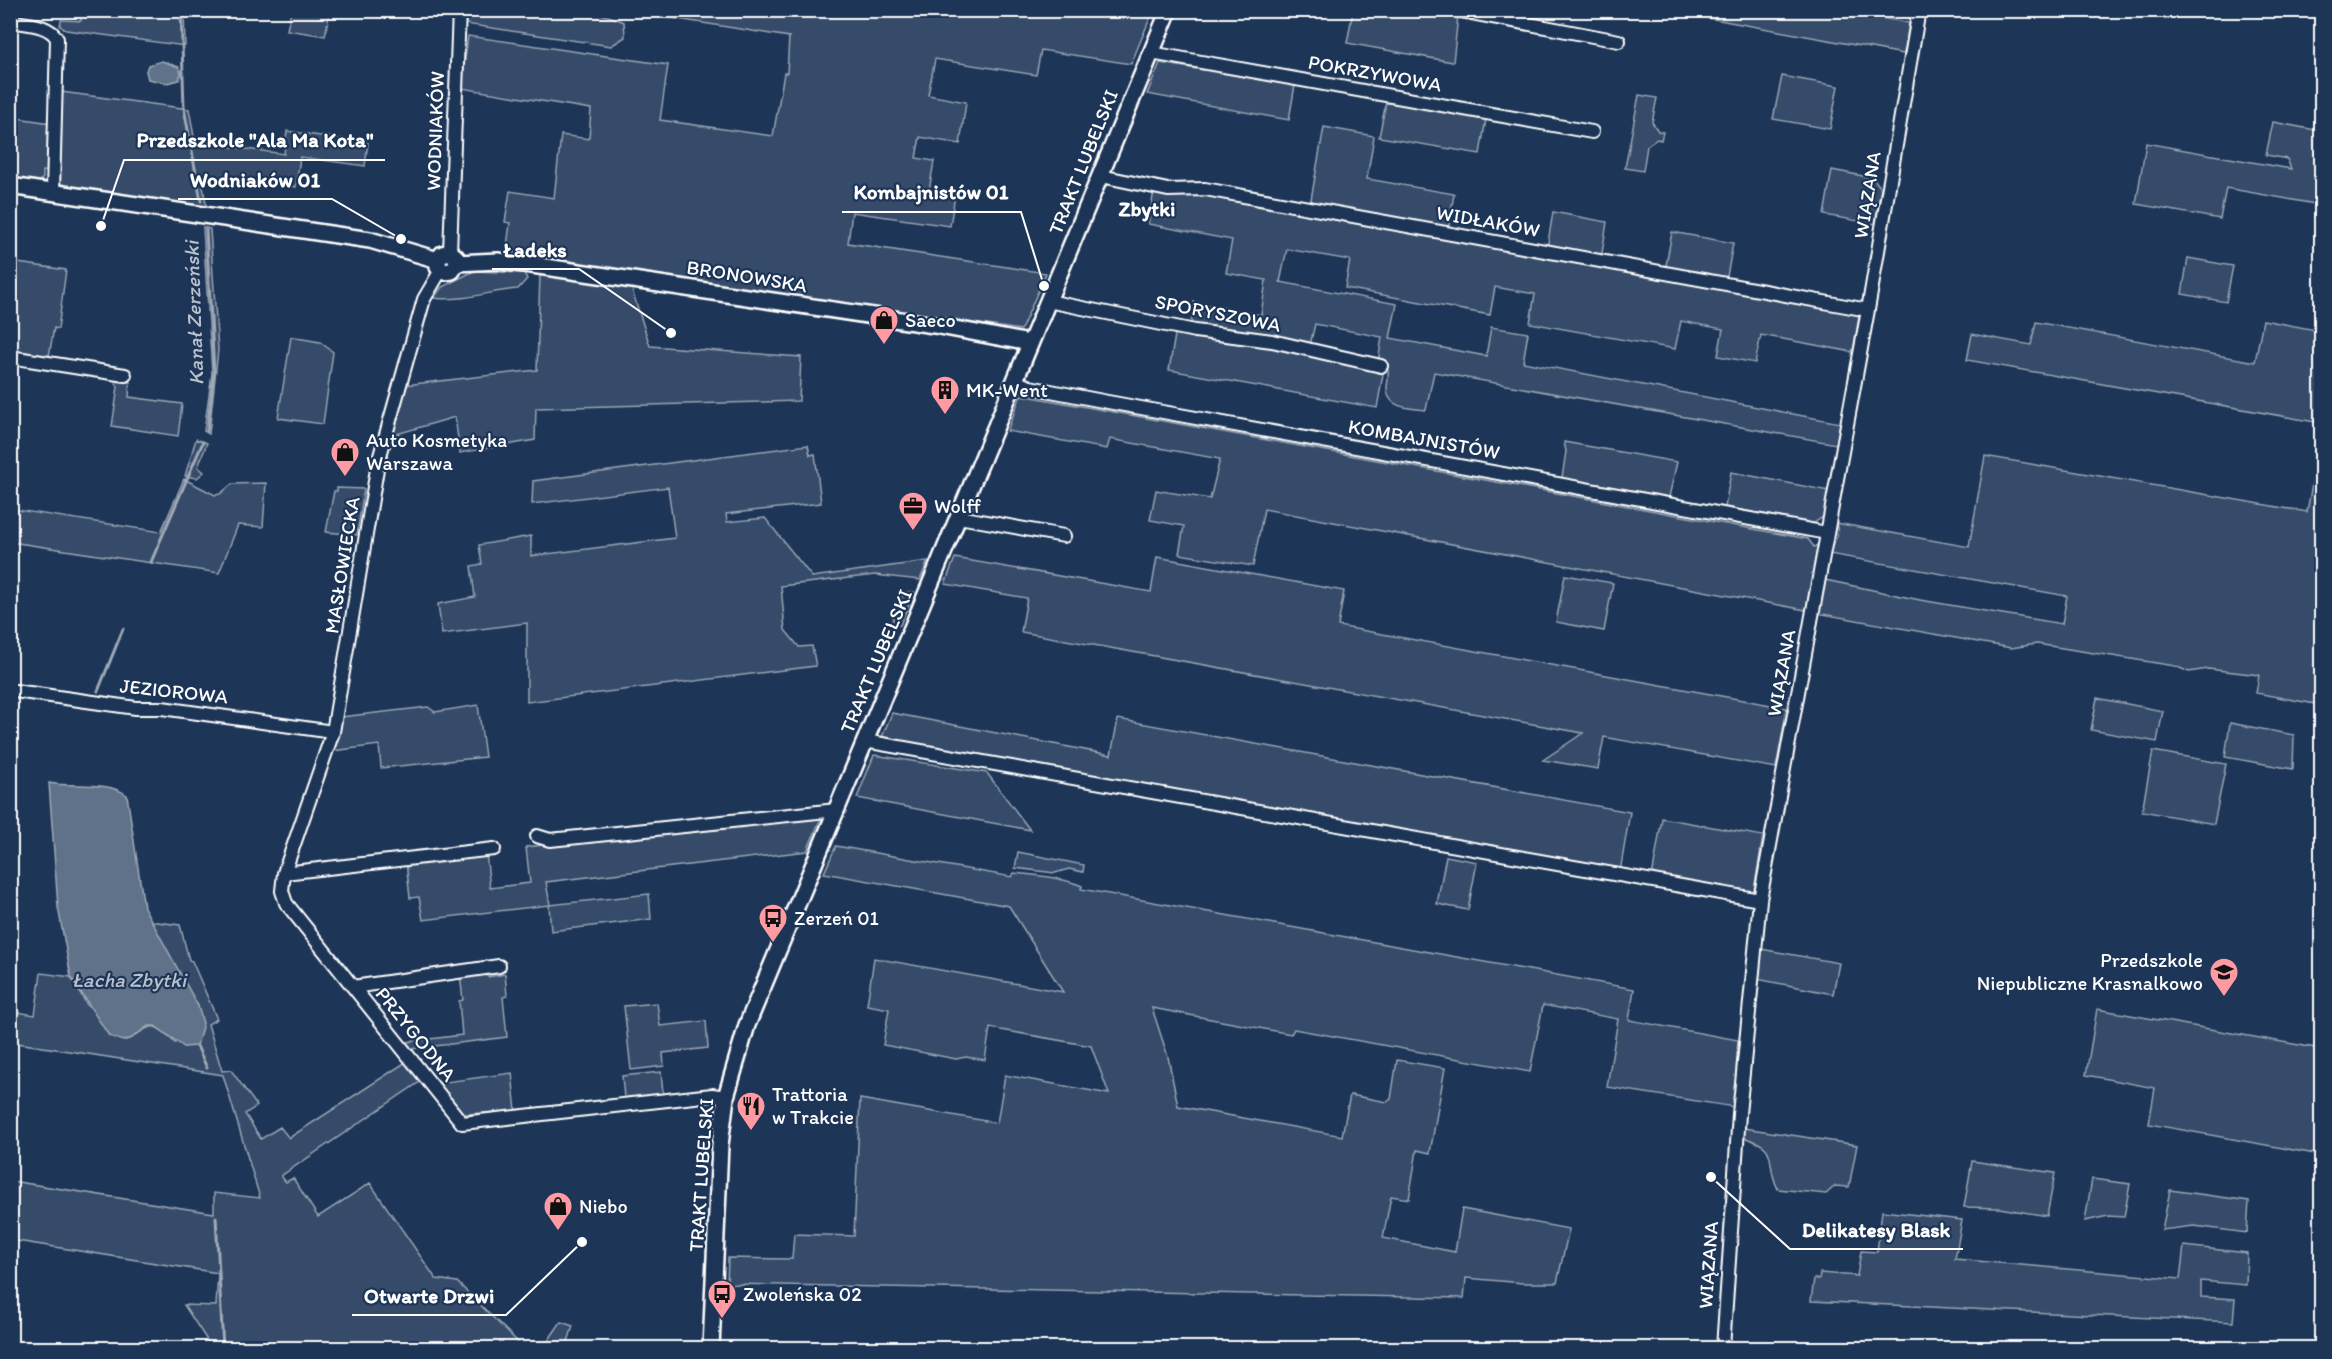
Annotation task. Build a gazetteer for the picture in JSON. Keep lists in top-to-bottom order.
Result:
{
  "streets": {
    "street": [
      "POKRZYWOWA",
      "WODNIAKÓW",
      "TRAKT LUBELSKI",
      "WIĄZANA",
      "WIDŁAKÓW",
      "BRONOWSKA",
      "SPORYSZOWA",
      "KOMBAJNISTÓW",
      "MASŁOWIECKA",
      "JEZIOROWA",
      "PRZYGODNA"
    ]
  },
  "crossings": [
    ["POKRZYWOWA", "TRAKT LUBELSKI"],
    ["WODNIAKÓW", "BRONOWSKA"],
    ["WODNIAKÓW", "MASŁOWIECKA"],
    ["TRAKT LUBELSKI", "WIDŁAKÓW"],
    ["TRAKT LUBELSKI", "BRONOWSKA"],
    ["TRAKT LUBELSKI", "SPORYSZOWA"],
    ["TRAKT LUBELSKI", "KOMBAJNISTÓW"],
    ["TRAKT LUBELSKI", "PRZYGODNA"],
    ["WIĄZANA", "WIDŁAKÓW"],
    ["WIĄZANA", "KOMBAJNISTÓW"],
    ["BRONOWSKA", "MASŁOWIECKA"],
    ["MASŁOWIECKA", "JEZIOROWA"],
    ["MASŁOWIECKA", "PRZYGODNA"],
    ["JEZIOROWA", "PRZYGODNA"]
  ],
  "districts": ["Zbytki"],
  "water": ["Kanał Zerzeński", "Łacha Zbytki"],
  "places": {
    "other": [
      "Przedszkole \"Ala Ma Kota\"",
      "Wodniaków 01",
      "Kombajnistów 01",
      "Ładeks",
      "Delikatesy Blask",
      "Otwarte Drzwi"
    ],
    "shop": ["Saeco", "Auto Kosmetyka Warszawa", "Niebo"],
    "building": ["MK-Went"],
    "office": ["Wolff"],
    "bus stop": ["Zerzeń 01", "Zwoleńska 02"],
    "school or university": ["Przedszkole Niepubliczne Krasnalkowo"],
    "restaurant": ["Trattoria w Trakcie"]
  }
}
